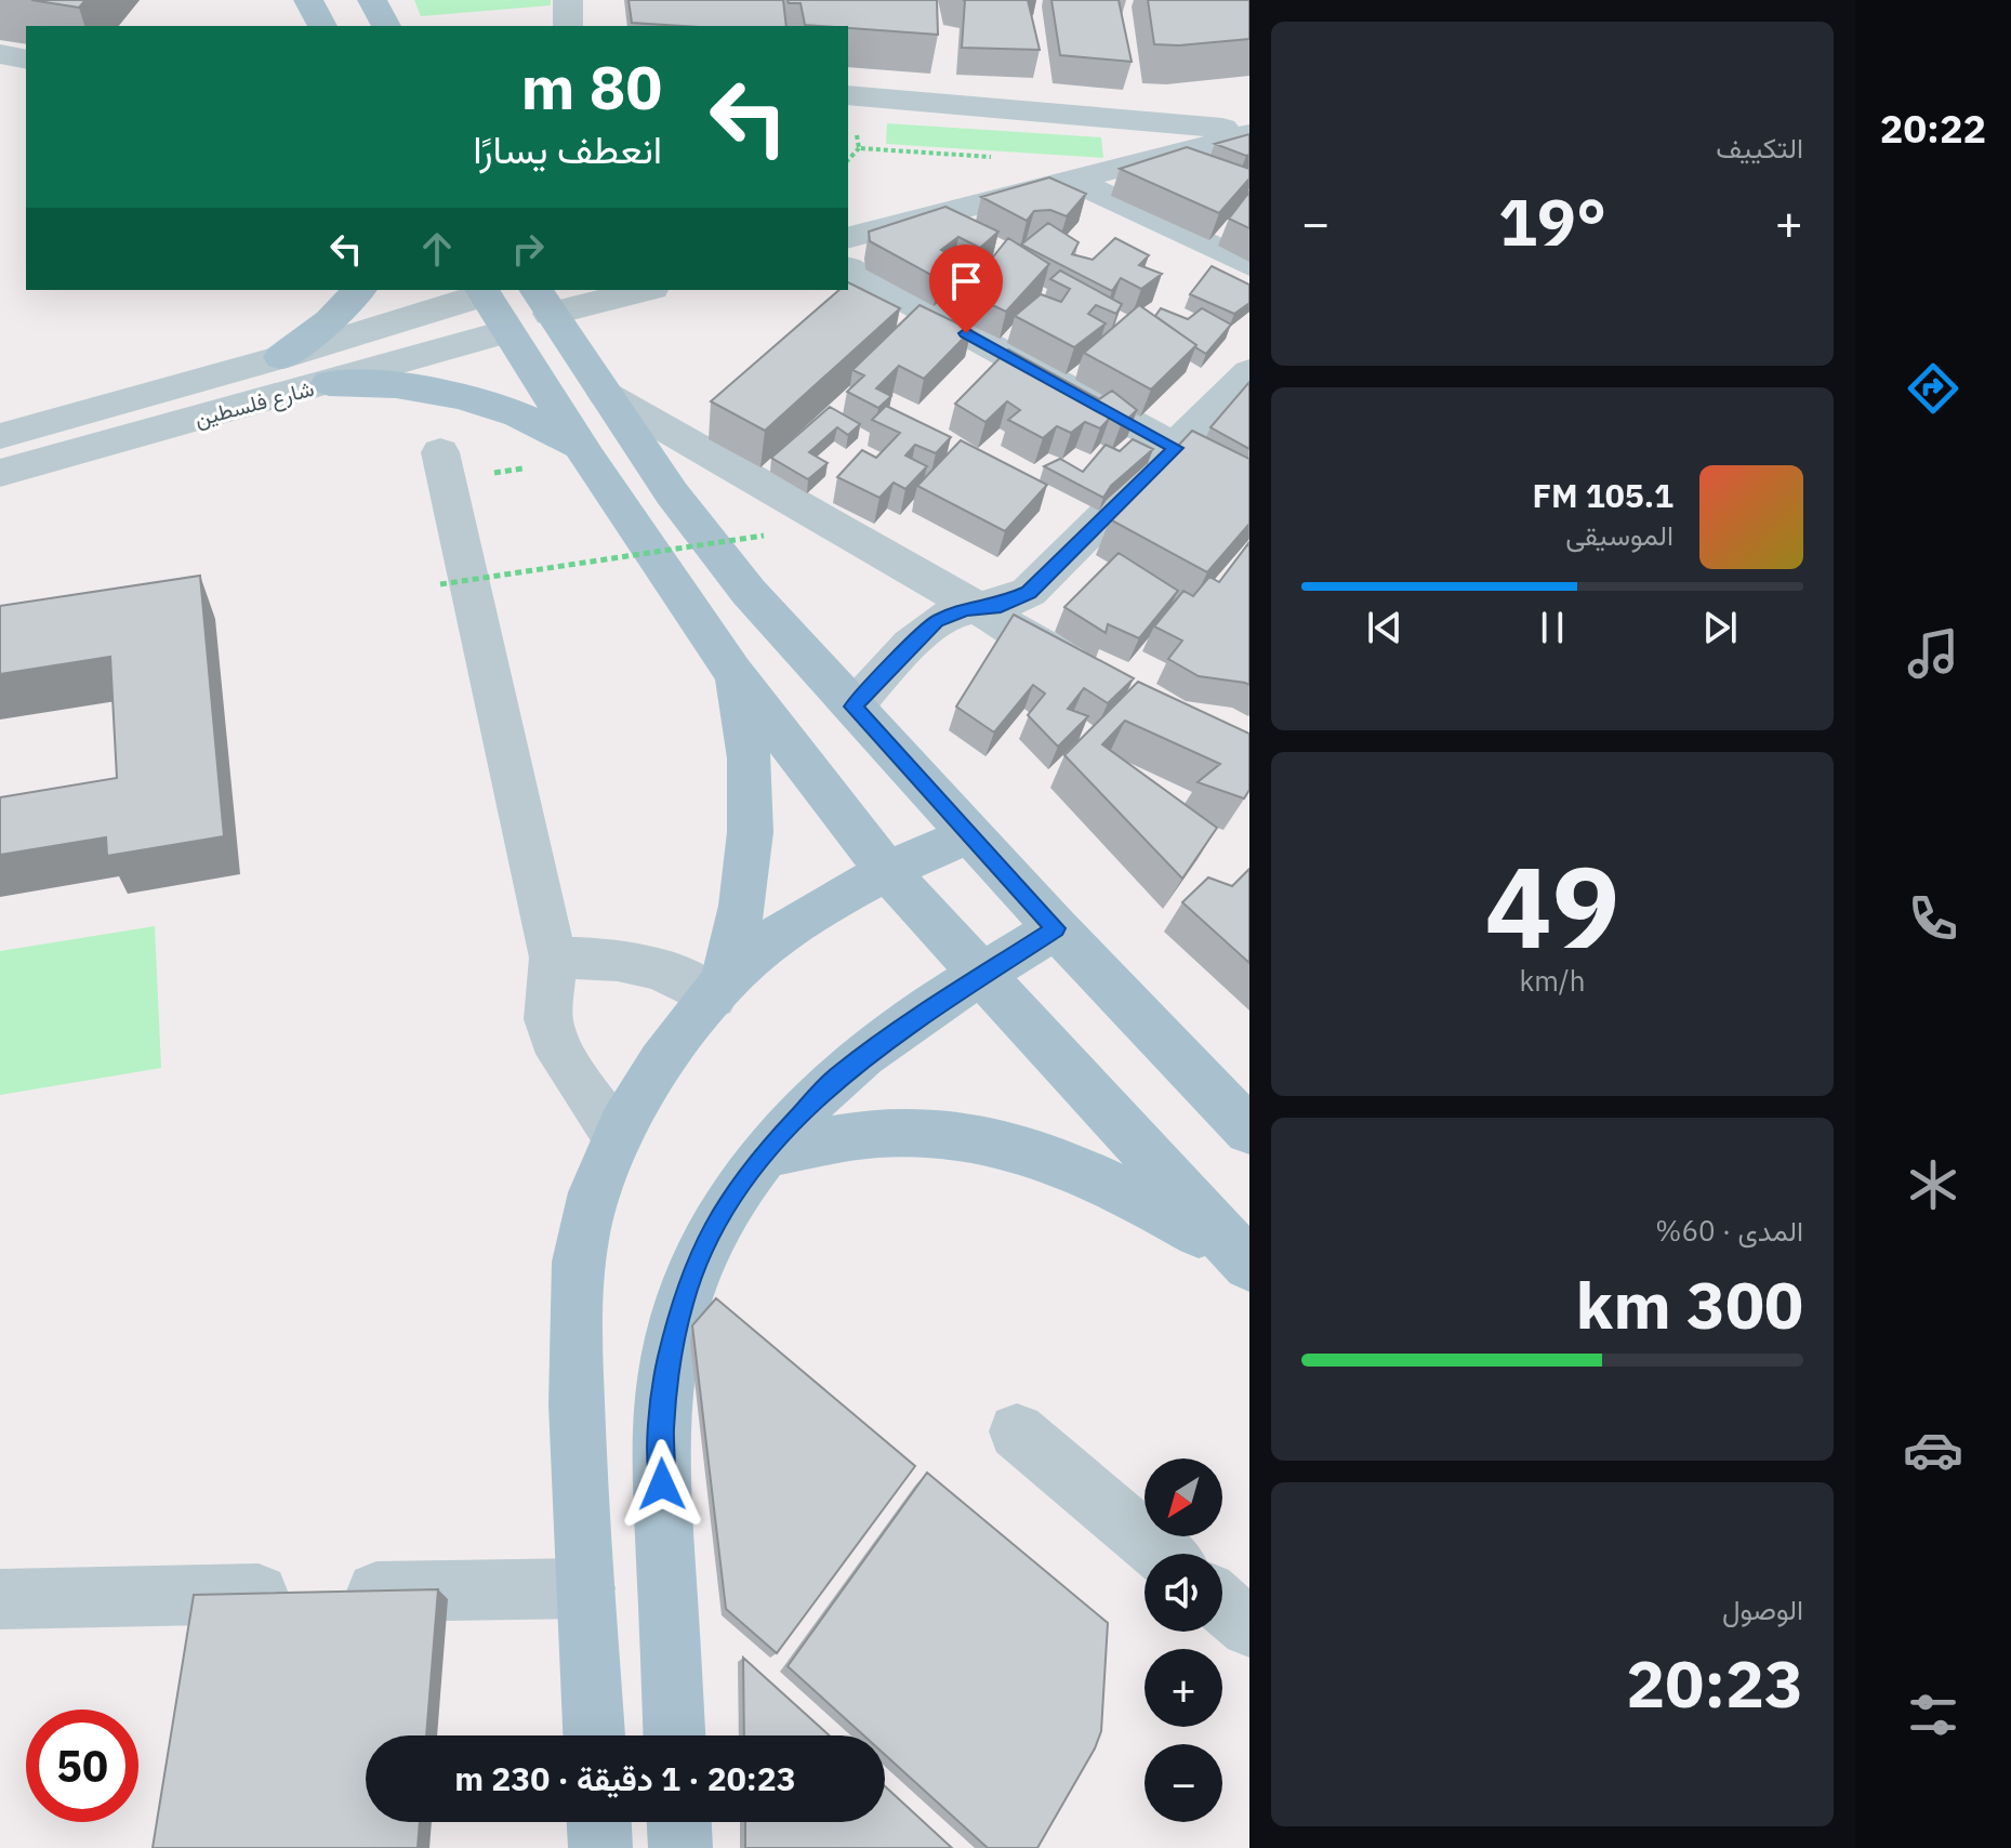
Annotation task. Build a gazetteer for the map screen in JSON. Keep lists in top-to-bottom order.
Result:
{
  "streets": {
    "street": ["شارع فلسطين"]
  },
  "north": "bottom left",
  "page": {
    "tabs": "20:22",
    "tile": [
      "التكييف",
      ["49", "km/h"],
      ["المدى · 60%", "300 km"],
      ["الوصول", "20:23"]
    ],
    "turn": ["80 m", "انعطف يسارًا"],
    "heat": ["−", "19°", "+"],
    "song": ["105.1 FM", "الموسيقى"],
    "map_buttons": ["+", "−"],
    "limit": "50",
    "trip": "20:23 · 1 دقيقة · 230 m"
  }
}
